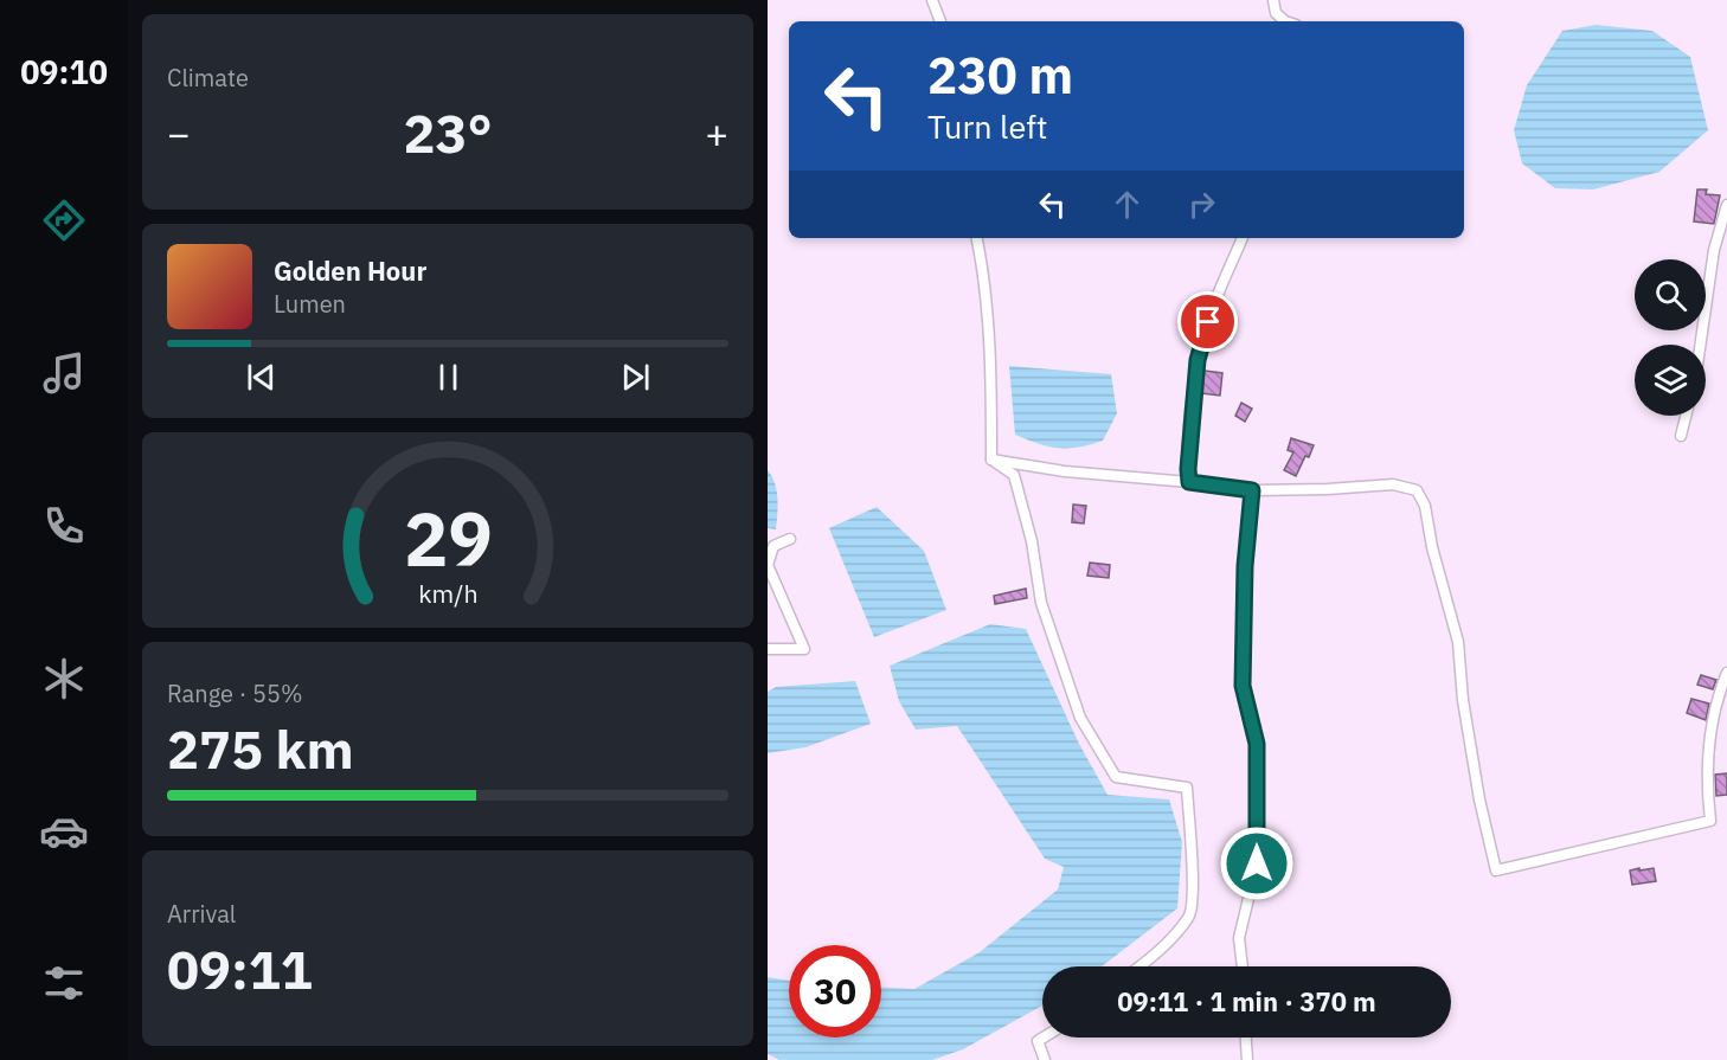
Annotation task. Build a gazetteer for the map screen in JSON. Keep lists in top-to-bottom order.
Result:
{
  "page": {
    "tabs": "09:10",
    "tile": [
      "Climate",
      ["Range · 55%", "275 km"],
      ["Arrival", "09:11"]
    ],
    "turn": ["230 m", "Turn left"],
    "heat": ["−", "23°", "+"],
    "song": ["Golden Hour", "Lumen"],
    "limit": "30",
    "trip": "09:11 · 1 min · 370 m",
    "gauge": ["29", "km/h"]
  }
}
